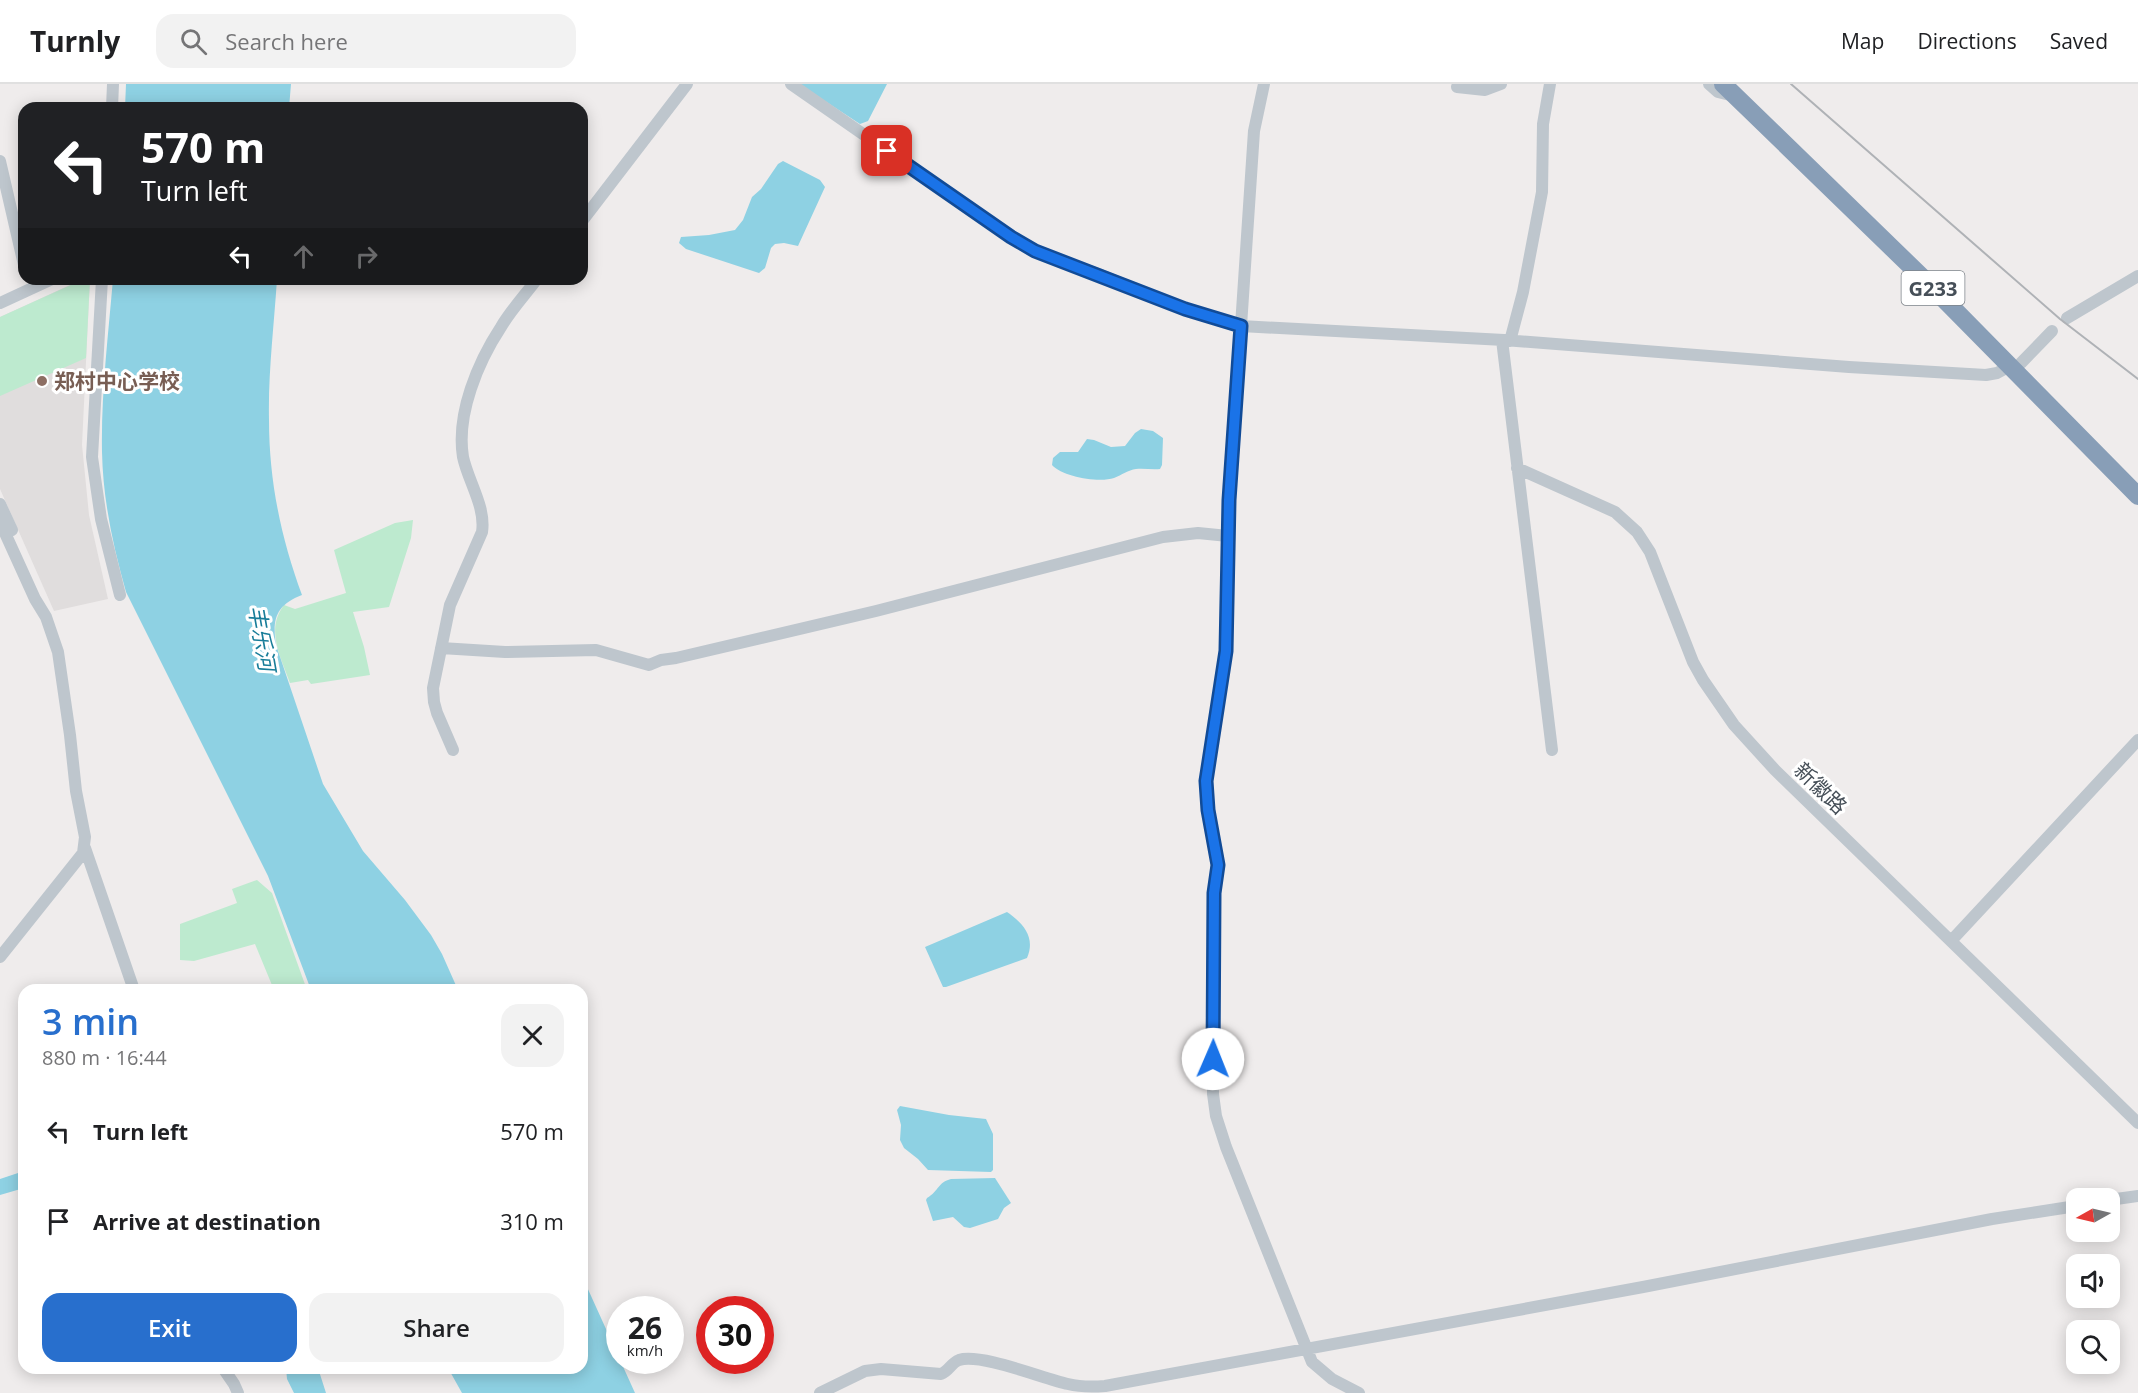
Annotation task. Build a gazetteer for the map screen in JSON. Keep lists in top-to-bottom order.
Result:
{
  "streets": {
    "highway": ["G233"],
    "street": ["新徽路"]
  },
  "water": ["丰乐河"],
  "places": ["郑村中心学校"],
  "north": "left",
  "page": {
    "header": "Turnly",
    "search": "Search here",
    "nav": ["Map", "Directions", "Saved"],
    "turn": ["570 m", "Turn left"],
    "heading": ["3 min", "880 m · 16:44"],
    "list": [
      {
        "name": "Turn left",
        "value": "570 m"
      },
      {
        "name": "Arrive at destination",
        "value": "310 m"
      }
    ],
    "buttons": ["Exit", "Share"],
    "speed": "26 km/h",
    "limit": "30"
  }
}
